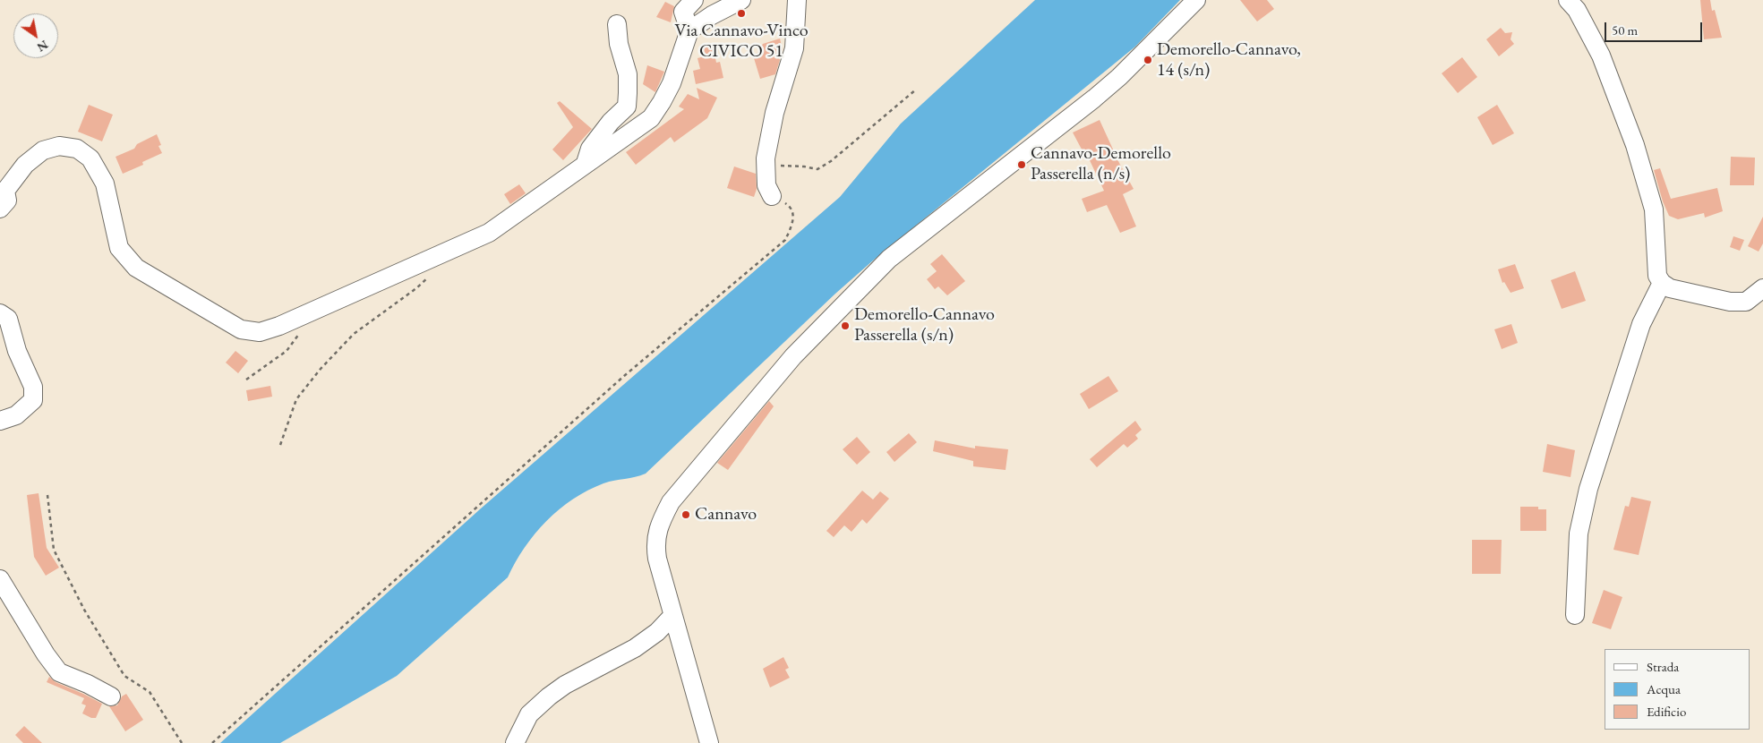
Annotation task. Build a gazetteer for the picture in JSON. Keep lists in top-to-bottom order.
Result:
{
  "places": [
    "Via Cannavo-Vinco CIVICO 51",
    "Demorello-Cannavo, 14 (s/n)",
    "Cannavo-Demorello Passerella (n/s)",
    "Demorello-Cannavo Passerella (s/n)",
    "Cannavo"
  ],
  "legend": ["Strada", "Acqua", "Edificio"],
  "scale_bar": "50 m",
  "north": "bottom right"
}
